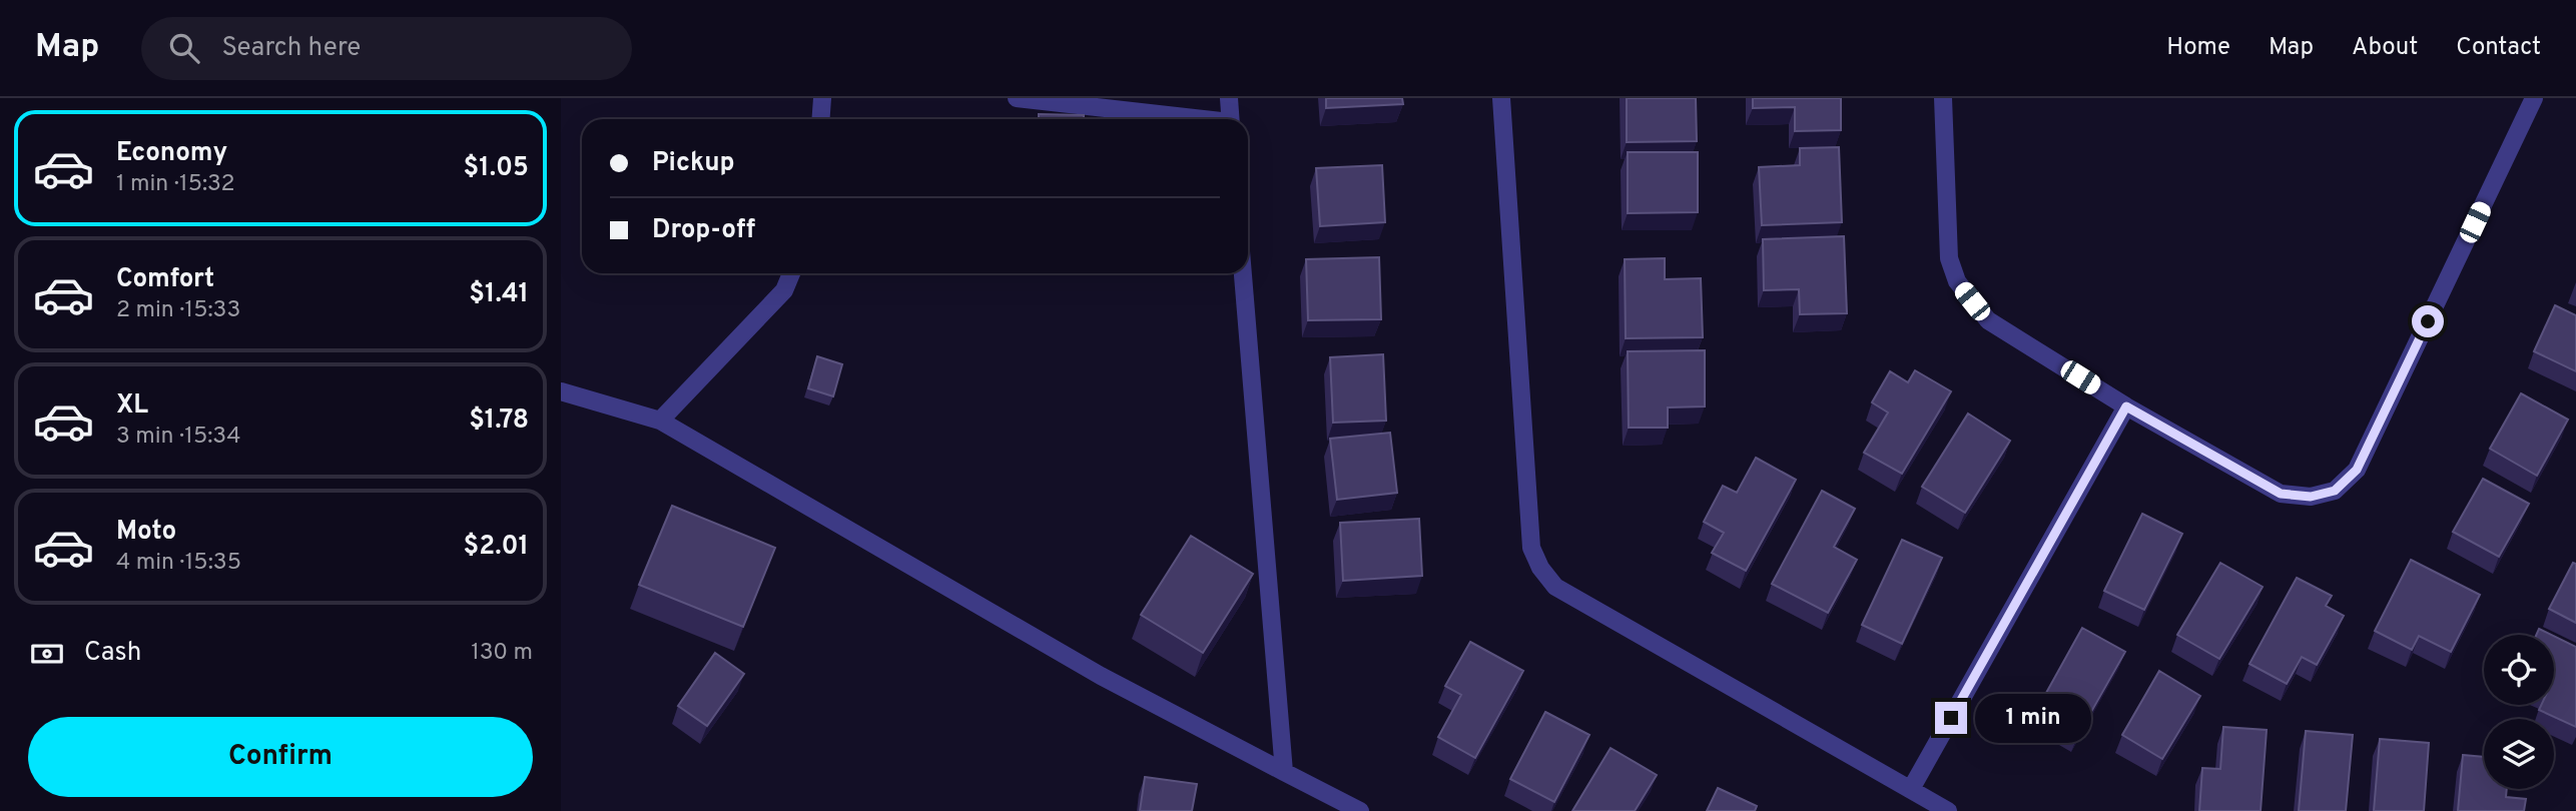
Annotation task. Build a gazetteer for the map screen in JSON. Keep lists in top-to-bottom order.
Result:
{
  "page": {
    "header": "Map",
    "search": "Search here",
    "nav": [
      "Home",
      "Map",
      "About",
      "Contact"
    ],
    "list": [
      {
        "name": "Economy",
        "note": "1 min · 15:32",
        "value": "$1.05"
      },
      {
        "name": "Comfort",
        "note": "2 min · 15:33",
        "value": "$1.41"
      },
      {
        "name": "XL",
        "note": "3 min · 15:34",
        "value": "$1.78"
      },
      {
        "name": "Moto",
        "note": "4 min · 15:35",
        "value": "$2.01"
      }
    ],
    "banner": ["Pickup", "Drop-off"],
    "pay": ["Cash", "130 m"],
    "bubble": "1 min",
    "buttons": "Confirm"
  }
}
